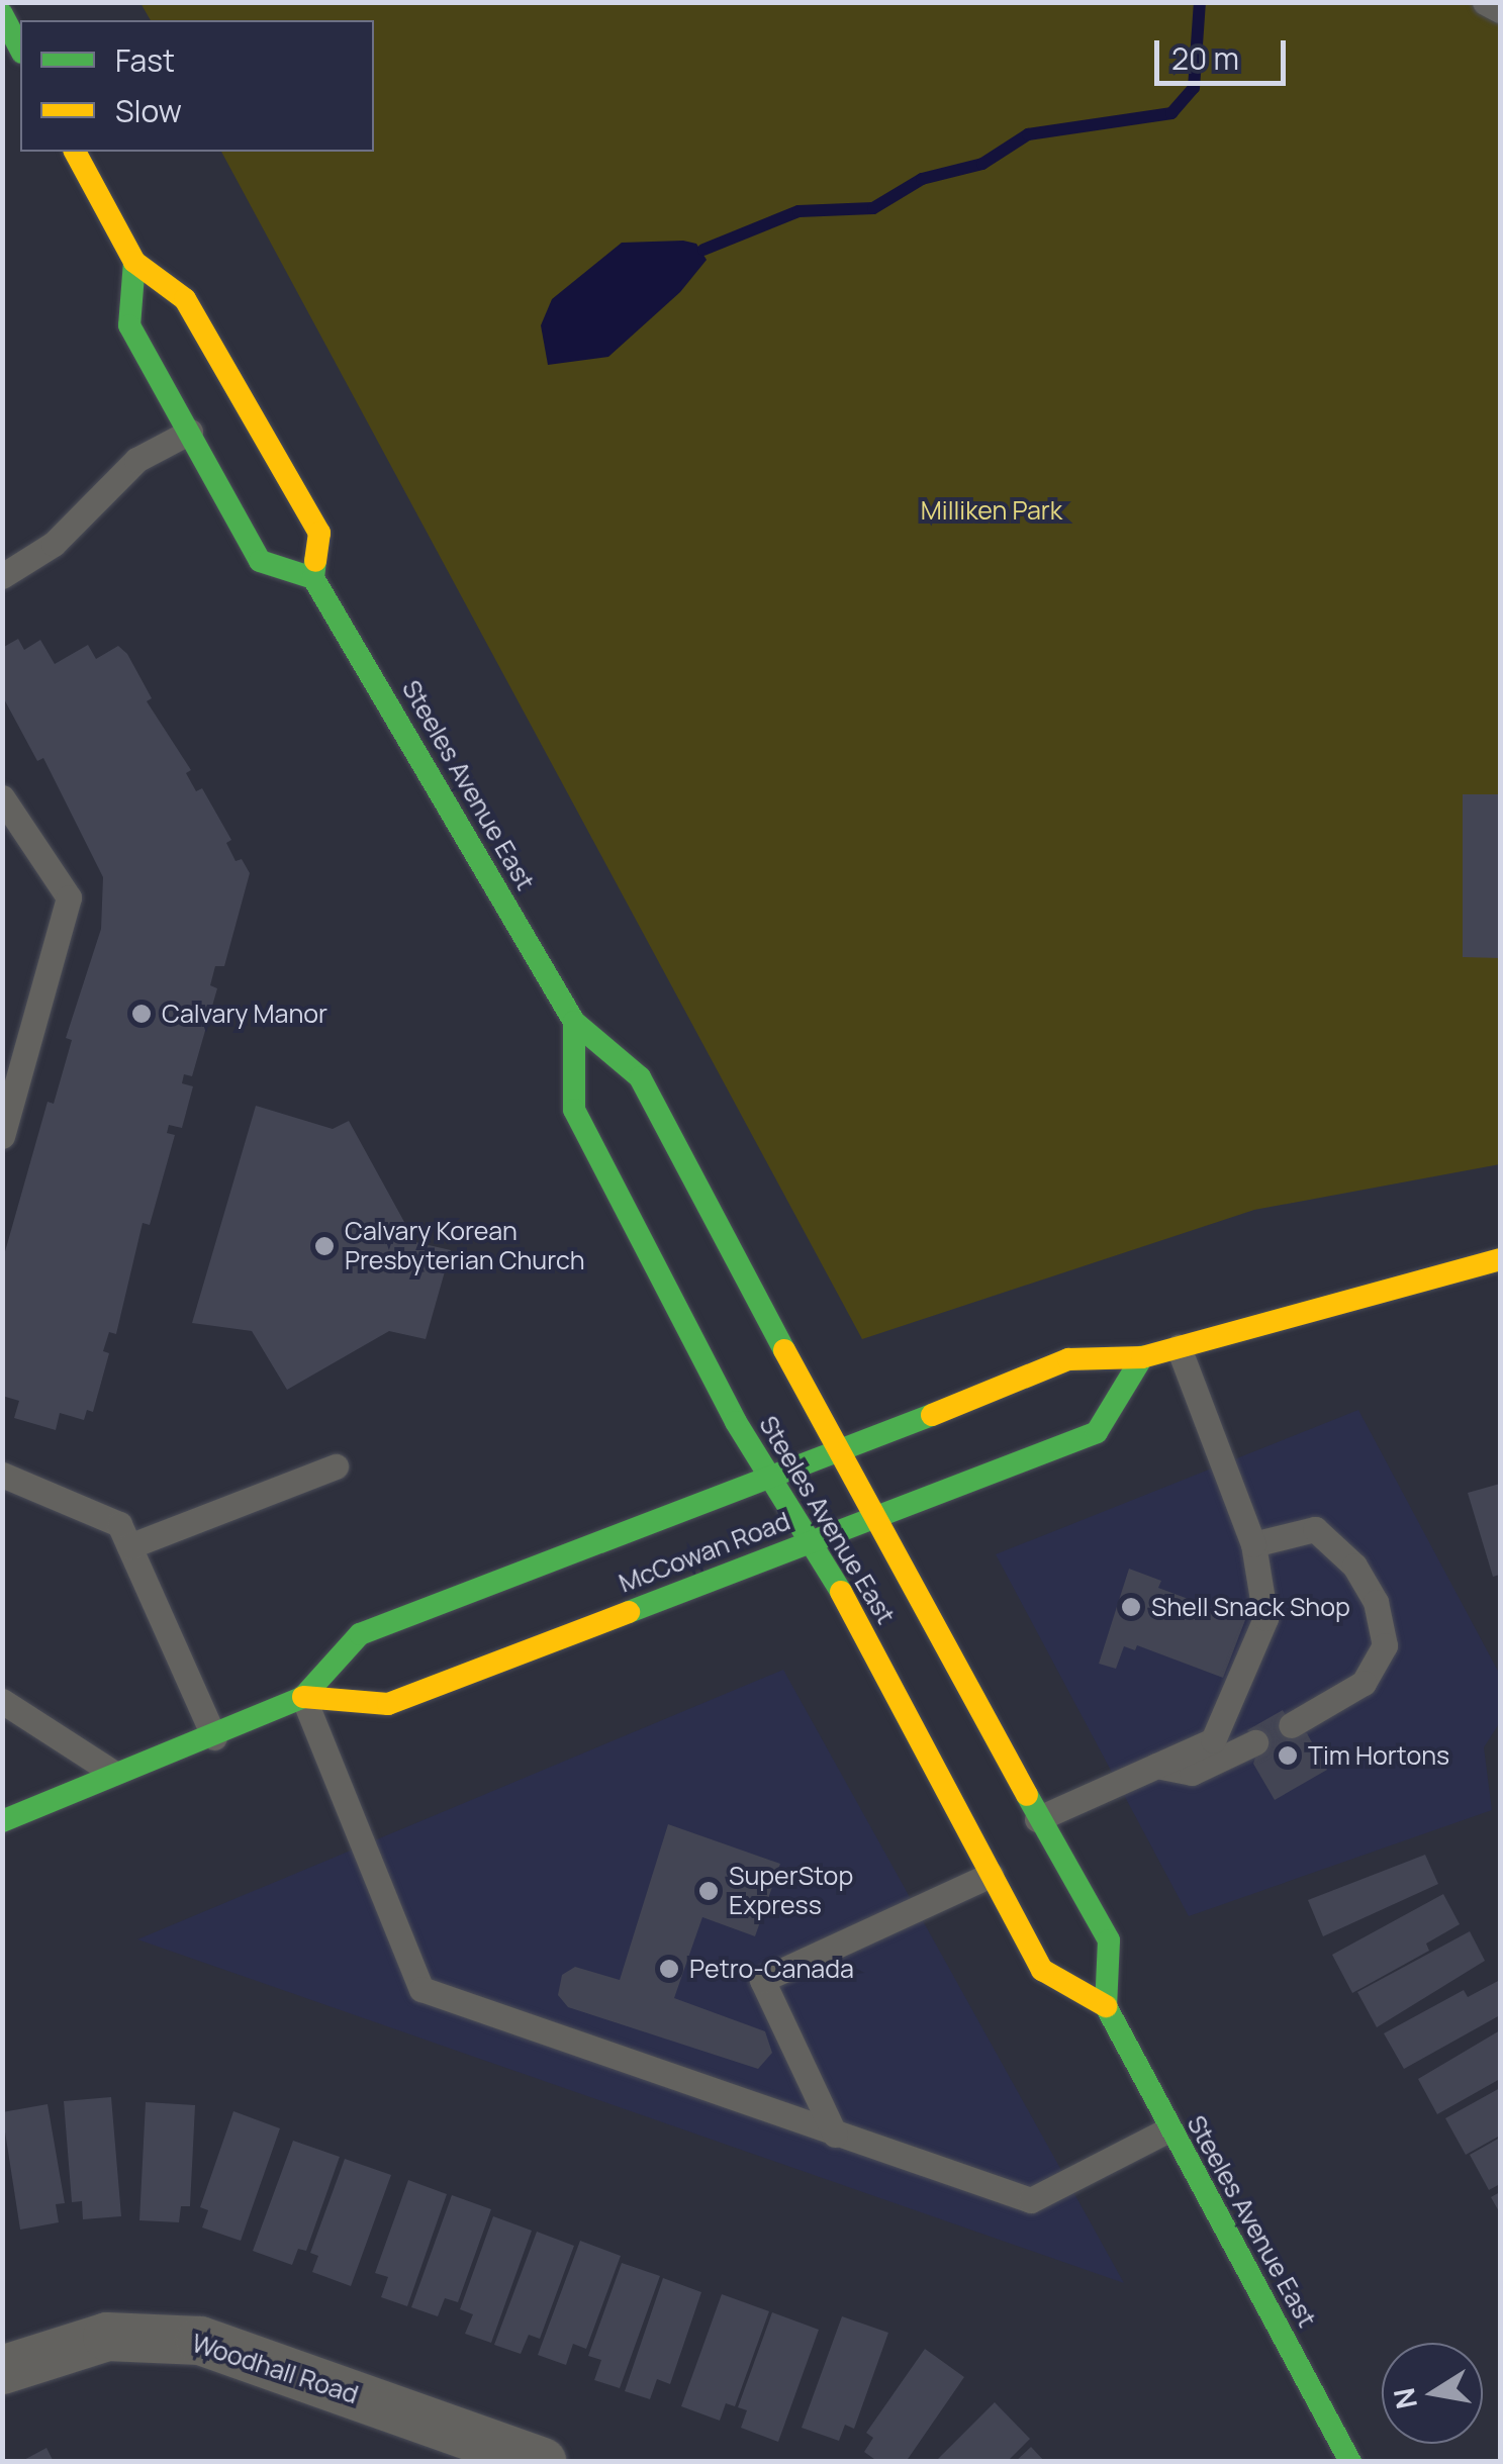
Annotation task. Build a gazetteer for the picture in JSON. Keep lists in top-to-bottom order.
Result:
{
  "streets": {
    "main road": ["Steeles Avenue East", "McCowan Road"],
    "street": ["Woodhall Road"]
  },
  "crossings": [
    ["Steeles Avenue East", "McCowan Road"]
  ],
  "parks": ["Milliken Park"],
  "places": [
    "Calvary Manor",
    "Calvary Korean Presbyterian Church",
    "Shell Snack Shop",
    "Tim Hortons",
    "SuperStop Express",
    "Petro-Canada"
  ],
  "legend": ["Fast", "Slow"],
  "scale_bar": "20 m",
  "north": "left"
}
